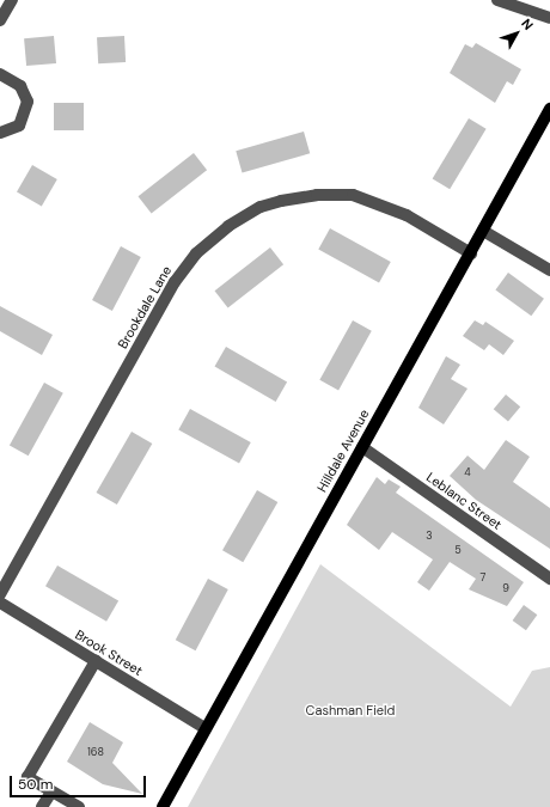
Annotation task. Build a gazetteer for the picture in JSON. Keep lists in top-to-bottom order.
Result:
{
  "streets": {
    "main road": ["Hilldale Avenue"],
    "street": ["Brookdale Lane", "Leblanc Street", "Brook Street"]
  },
  "crossings": [
    ["Brookdale Lane", "Hilldale Avenue"],
    ["Hilldale Avenue", "Leblanc Street"],
    ["Hilldale Avenue", "Brook Street"]
  ],
  "parks": ["Cashman Field"],
  "house_numbers": [
    "4",
    "3",
    "5",
    "7",
    "9",
    "168"
  ],
  "scale_bar": "50 m",
  "north": "top right"
}
